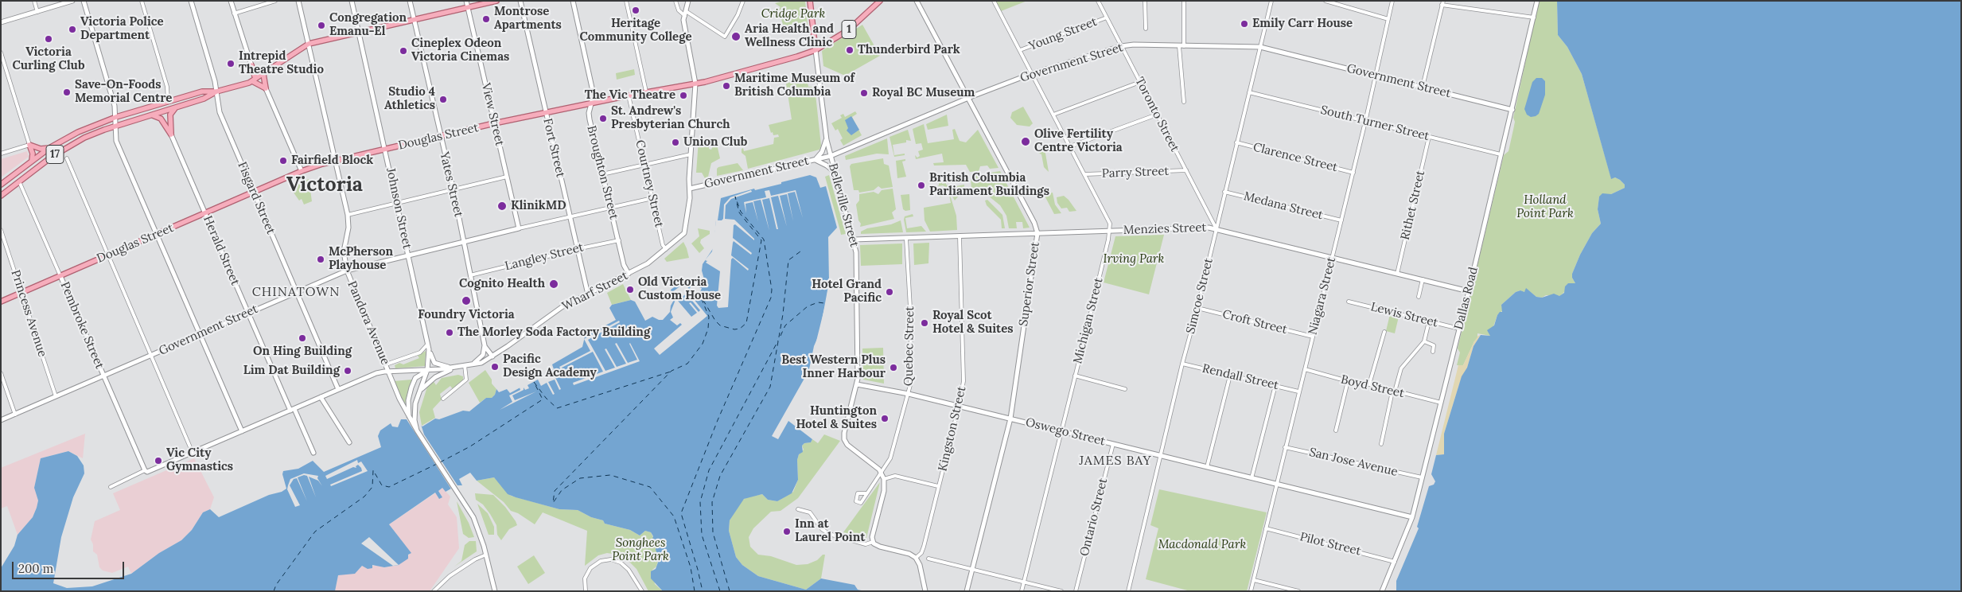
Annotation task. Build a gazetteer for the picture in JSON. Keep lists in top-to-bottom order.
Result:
{
  "streets": {
    "main road": [
      "1",
      "Douglas Street",
      "17",
      "Belleville Street"
    ],
    "street": [
      "Young Street",
      "Government Street",
      "View Street",
      "Toronto Street",
      "South Turner Street",
      "Fort Street",
      "Clarence Street",
      "Broughton Street",
      "Parry Street",
      "Courtney Street",
      "Yates Street",
      "Fisgard Street",
      "Rithet Street",
      "Medana Street",
      "Johnson Street",
      "Menzies Street",
      "Herald Street",
      "Langley Street",
      "Superior Street",
      "Wharf Street",
      "Simcoe Street",
      "Niagara Street",
      "Dallas Road",
      "Princess Avenue",
      "Lewis Street",
      "Michigan Street",
      "Croft Street",
      "Pandora Avenue",
      "Pembroke Street",
      "Quebec Street",
      "Rendall Street",
      "Boyd Street",
      "Kingston Street",
      "Oswego Street",
      "San Jose Avenue",
      "Ontario Street",
      "Pilot Street"
    ]
  },
  "crossings": [
    ["Young Street", "Toronto Street"],
    ["Government Street", "View Street"],
    ["Government Street", "Toronto Street"],
    ["Government Street", "Fort Street"],
    ["Government Street", "Broughton Street"],
    ["Government Street", "Courtney Street"],
    ["Government Street", "Yates Street"],
    ["Government Street", "Fisgard Street"],
    ["Government Street", "Belleville Street"],
    ["Government Street", "Johnson Street"],
    ["Government Street", "Herald Street"],
    ["Government Street", "Superior Street"],
    ["Government Street", "Wharf Street"],
    ["Government Street", "Simcoe Street"],
    ["Government Street", "Niagara Street"],
    ["Government Street", "Dallas Road"],
    ["Government Street", "Princess Avenue"],
    ["Government Street", "Pandora Avenue"],
    ["Government Street", "Pembroke Street"],
    ["View Street", "Douglas Street"],
    ["View Street", "17"],
    ["Toronto Street", "Parry Street"],
    ["Toronto Street", "Menzies Street"],
    ["Toronto Street", "Simcoe Street"],
    ["South Turner Street", "Rithet Street"],
    ["South Turner Street", "Simcoe Street"],
    ["South Turner Street", "Niagara Street"],
    ["South Turner Street", "Dallas Road"],
    ["Douglas Street", "Fort Street"],
    ["Douglas Street", "Broughton Street"],
    ["Douglas Street", "Courtney Street"],
    ["Douglas Street", "Yates Street"],
    ["Douglas Street", "Fisgard Street"],
    ["Douglas Street", "Belleville Street"],
    ["Douglas Street", "Johnson Street"],
    ["Douglas Street", "Herald Street"],
    ["Douglas Street", "Wharf Street"],
    ["Douglas Street", "Princess Avenue"],
    ["Douglas Street", "Pandora Avenue"],
    ["Douglas Street", "Pembroke Street"],
    ["Fort Street", "Langley Street"],
    ["Fort Street", "Wharf Street"],
    ["17", "Yates Street"],
    ["17", "Fisgard Street"],
    ["17", "Johnson Street"],
    ["17", "Pandora Avenue"],
    ["17", "Pembroke Street"],
    ["Clarence Street", "Simcoe Street"],
    ["Clarence Street", "Niagara Street"],
    ["Broughton Street", "Langley Street"],
    ["Broughton Street", "Wharf Street"],
    ["Courtney Street", "Wharf Street"],
    ["Yates Street", "Langley Street"],
    ["Yates Street", "Wharf Street"],
    ["Fisgard Street", "Wharf Street"],
    ["Belleville Street", "Menzies Street"],
    ["Belleville Street", "Quebec Street"],
    ["Belleville Street", "Oswego Street"],
    ["Rithet Street", "Menzies Street"],
    ["Medana Street", "Simcoe Street"],
    ["Medana Street", "Niagara Street"],
    ["Johnson Street", "Wharf Street"],
    ["Menzies Street", "Superior Street"],
    ["Menzies Street", "Simcoe Street"],
    ["Menzies Street", "Niagara Street"],
    ["Menzies Street", "Dallas Road"],
    ["Menzies Street", "Michigan Street"],
    ["Menzies Street", "Quebec Street"],
    ["Menzies Street", "Kingston Street"],
    ["Herald Street", "Wharf Street"],
    ["Superior Street", "Oswego Street"],
    ["Wharf Street", "Pandora Avenue"],
    ["Wharf Street", "Pembroke Street"],
    ["Simcoe Street", "Croft Street"],
    ["Simcoe Street", "Rendall Street"],
    ["Simcoe Street", "Oswego Street"],
    ["Niagara Street", "Croft Street"],
    ["Niagara Street", "Rendall Street"],
    ["Niagara Street", "Boyd Street"],
    ["Niagara Street", "Oswego Street"],
    ["Niagara Street", "San Jose Avenue"],
    ["Niagara Street", "Pilot Street"],
    ["Dallas Road", "Lewis Street"],
    ["Dallas Road", "Boyd Street"],
    ["Dallas Road", "Oswego Street"],
    ["Dallas Road", "San Jose Avenue"],
    ["Dallas Road", "Pilot Street"],
    ["Michigan Street", "Oswego Street"],
    ["Quebec Street", "Oswego Street"],
    ["Kingston Street", "Oswego Street"],
    ["Oswego Street", "Ontario Street"]
  ],
  "districts": ["Victoria", "CHINATOWN", "JAMES BAY"],
  "parks": [
    "Cridge Park",
    "Holland Point Park",
    "Irving Park",
    "Songhees Point Park",
    "Macdonald Park"
  ],
  "places": [
    "Heritage Community College",
    "Montrose Apartments",
    "Emily Carr House",
    "Congregation Emanu-El",
    "Victoria Police Department",
    "Aria Health and Wellness Clinic",
    "Victoria Curling Club",
    "Thunderbird Park",
    "Cineplex Odeon Victoria Cinemas",
    "Intrepid Theatre Studio",
    "Maritime Museum of British Columbia",
    "Save-On-Foods Memorial Centre",
    "Royal BC Museum",
    "The Vic Theatre",
    "Studio 4 Athletics",
    "St. Andrew's Presbyterian Church",
    "Olive Fertility Centre Victoria",
    "Union Club",
    "Fairfield Block",
    "British Columbia Parliament Buildings",
    "KlinikMD",
    "McPherson Playhouse",
    "Cognito Health",
    "Old Victoria Custom House",
    "Hotel Grand Pacific",
    "Foundry Victoria",
    "Royal Scot Hotel & Suites",
    "The Morley Soda Factory Building",
    "On Hing Building",
    "Pacific Design Academy",
    "Best Western Plus Inner Harbour",
    "Lim Dat Building",
    "Huntington Hotel & Suites",
    "Vic City Gymnastics",
    "Inn at Laurel Point"
  ],
  "scale_bar": "200 m"
}
